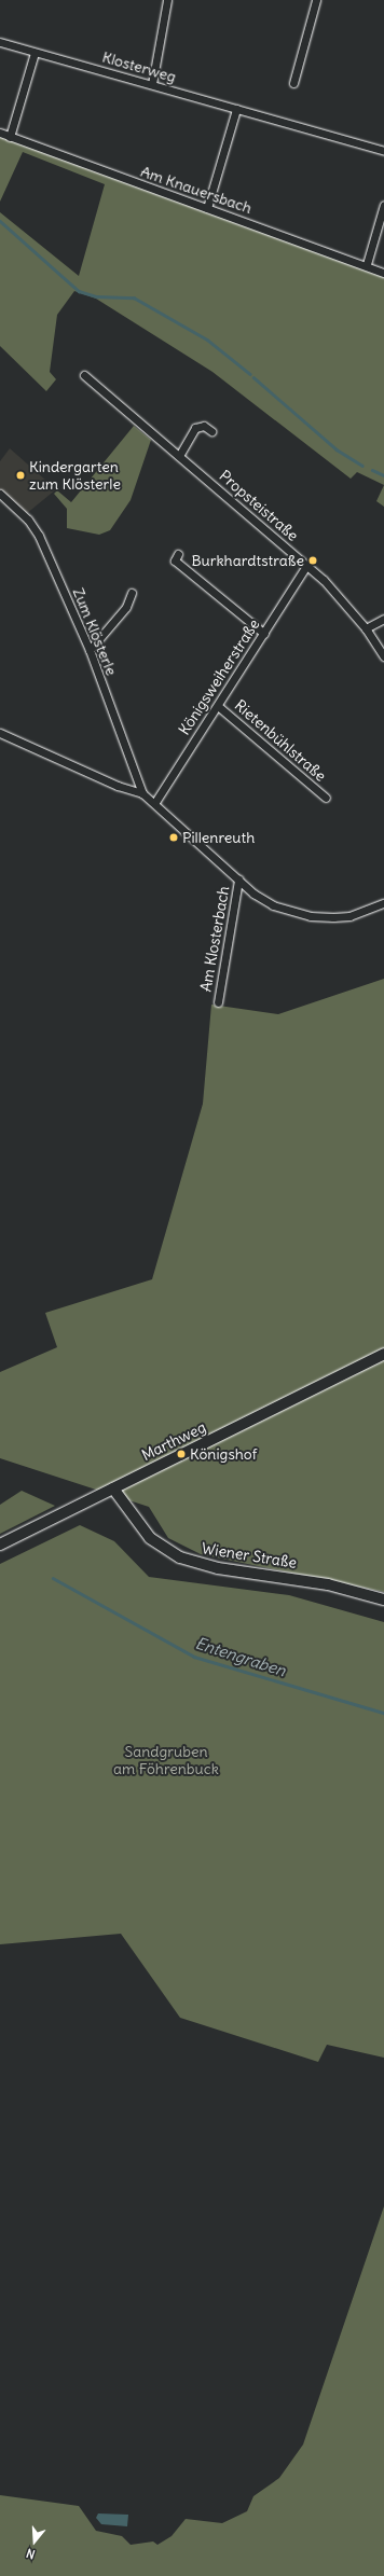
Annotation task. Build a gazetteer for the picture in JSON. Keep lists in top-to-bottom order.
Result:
{
  "streets": {
    "main road": ["Marthweg", "Wiener Straße"],
    "street": [
      "Klosterweg",
      "Am Knauersbach",
      "Propsteistraße",
      "Zum Klösterle",
      "Königsweiherstraße",
      "Rietenbühlstraße",
      "Am Klosterbach"
    ]
  },
  "crossings": [
    ["Propsteistraße", "Königsweiherstraße"],
    ["Königsweiherstraße", "Rietenbühlstraße"],
    ["Marthweg", "Wiener Straße"]
  ],
  "water": ["Entengraben"],
  "parks": ["Sandgruben am Föhrenbuck"],
  "places": [
    "Kindergarten zum Klösterle",
    "Burkhardtstraße",
    "Pillenreuth",
    "Königshof"
  ],
  "north": "bottom"
}
